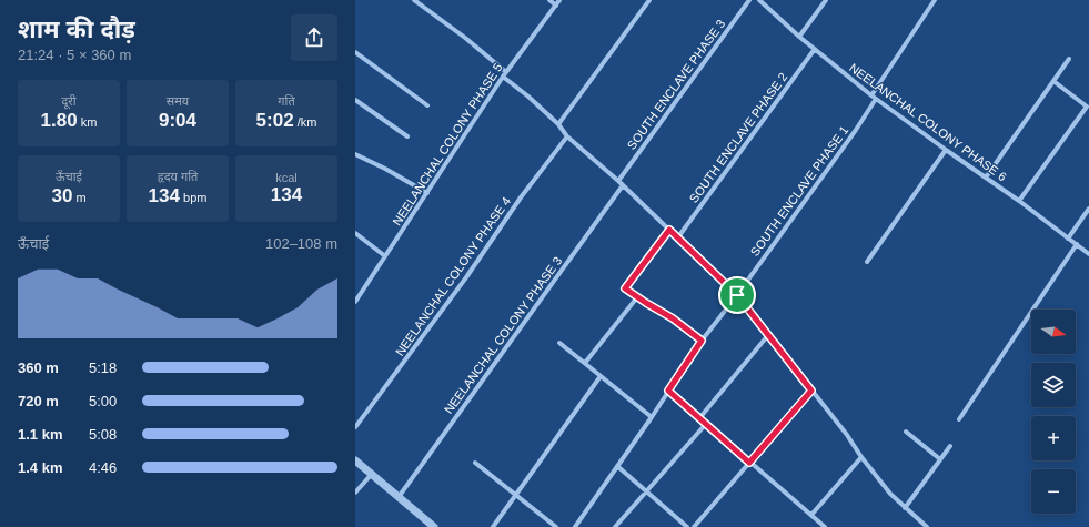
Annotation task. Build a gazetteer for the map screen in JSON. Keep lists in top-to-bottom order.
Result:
{
  "streets": {
    "street": [
      "SOUTH ENCLAVE PHASE 3",
      "NEELANCHAL COLONY PHASE 6",
      "SOUTH ENCLAVE PHASE 2",
      "NEELANCHAL COLONY PHASE 5",
      "SOUTH ENCLAVE PHASE 1",
      "NEELANCHAL COLONY PHASE 4",
      "NEELANCHAL COLONY PHASE 3"
    ]
  },
  "crossings": [
    ["NEELANCHAL COLONY PHASE 6", "SOUTH ENCLAVE PHASE 2"],
    ["NEELANCHAL COLONY PHASE 6", "SOUTH ENCLAVE PHASE 1"]
  ],
  "north": "right",
  "page": {
    "heading": ["शाम की दौड़", "21:24 · 5 × 360 m"],
    "stats": [
      ["दूरी", "1.80 km"],
      ["समय", "9:04"],
      ["गति", "5:02 /km"],
      ["ऊँचाई", "30 m"],
      ["हृदय गति", "134 bpm"],
      ["kcal", "134"]
    ],
    "chart": ["ऊँचाई", "102–108 m"],
    "map_buttons": ["+", "−"],
    "list": [
      {
        "name": "360 m",
        "note": "5:18"
      },
      {
        "name": "720 m",
        "note": "5:00"
      },
      {
        "name": "1.1 km",
        "note": "5:08"
      },
      {
        "name": "1.4 km",
        "note": "4:46"
      }
    ]
  }
}
